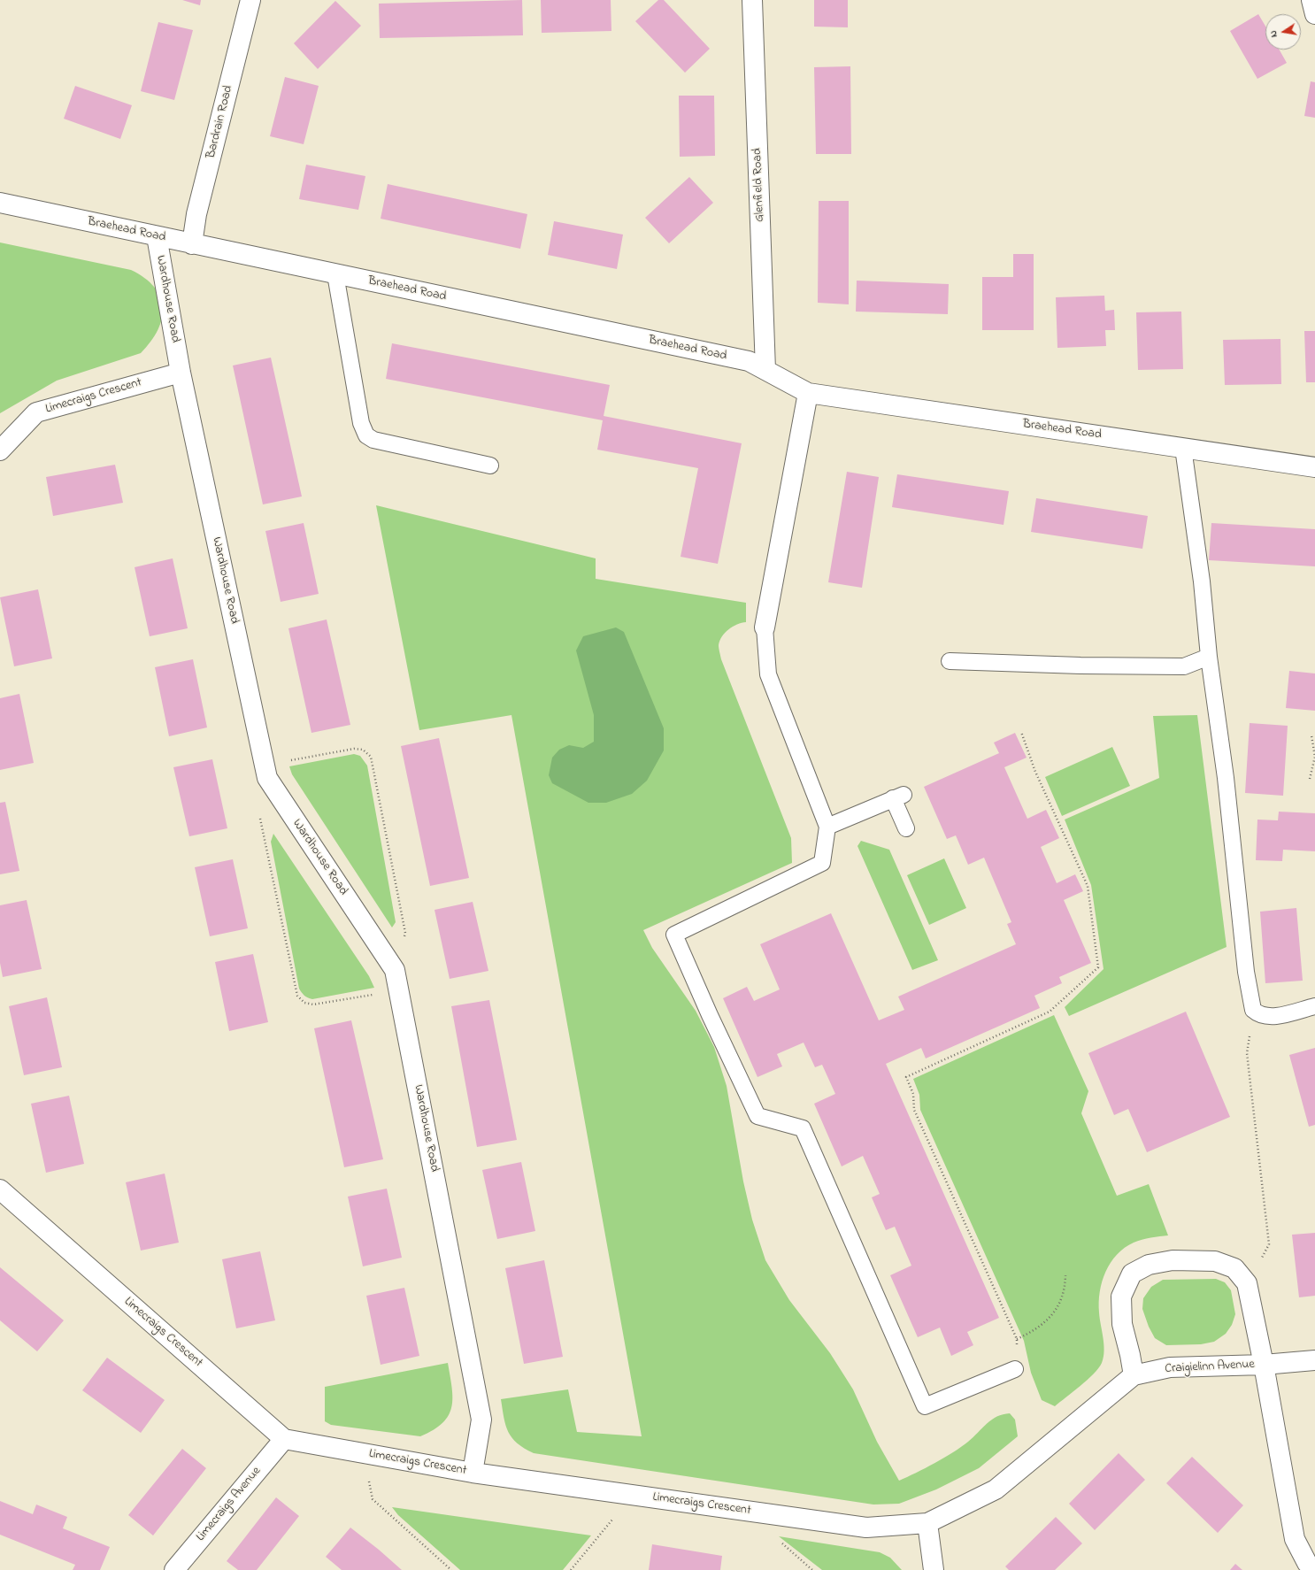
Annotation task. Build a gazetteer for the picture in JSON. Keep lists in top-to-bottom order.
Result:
{
  "streets": {
    "street": [
      "Bardrain Road",
      "Glenfield Road",
      "Braehead Road",
      "Wardhouse Road",
      "Limecraigs Crescent",
      "Craigielinn Avenue",
      "Limecraigs Avenue"
    ]
  },
  "crossings": [
    ["Bardrain Road", "Braehead Road"],
    ["Glenfield Road", "Braehead Road"],
    ["Braehead Road", "Wardhouse Road"],
    ["Wardhouse Road", "Limecraigs Crescent"],
    ["Limecraigs Crescent", "Craigielinn Avenue"],
    ["Limecraigs Crescent", "Limecraigs Avenue"]
  ],
  "north": "left"
}
